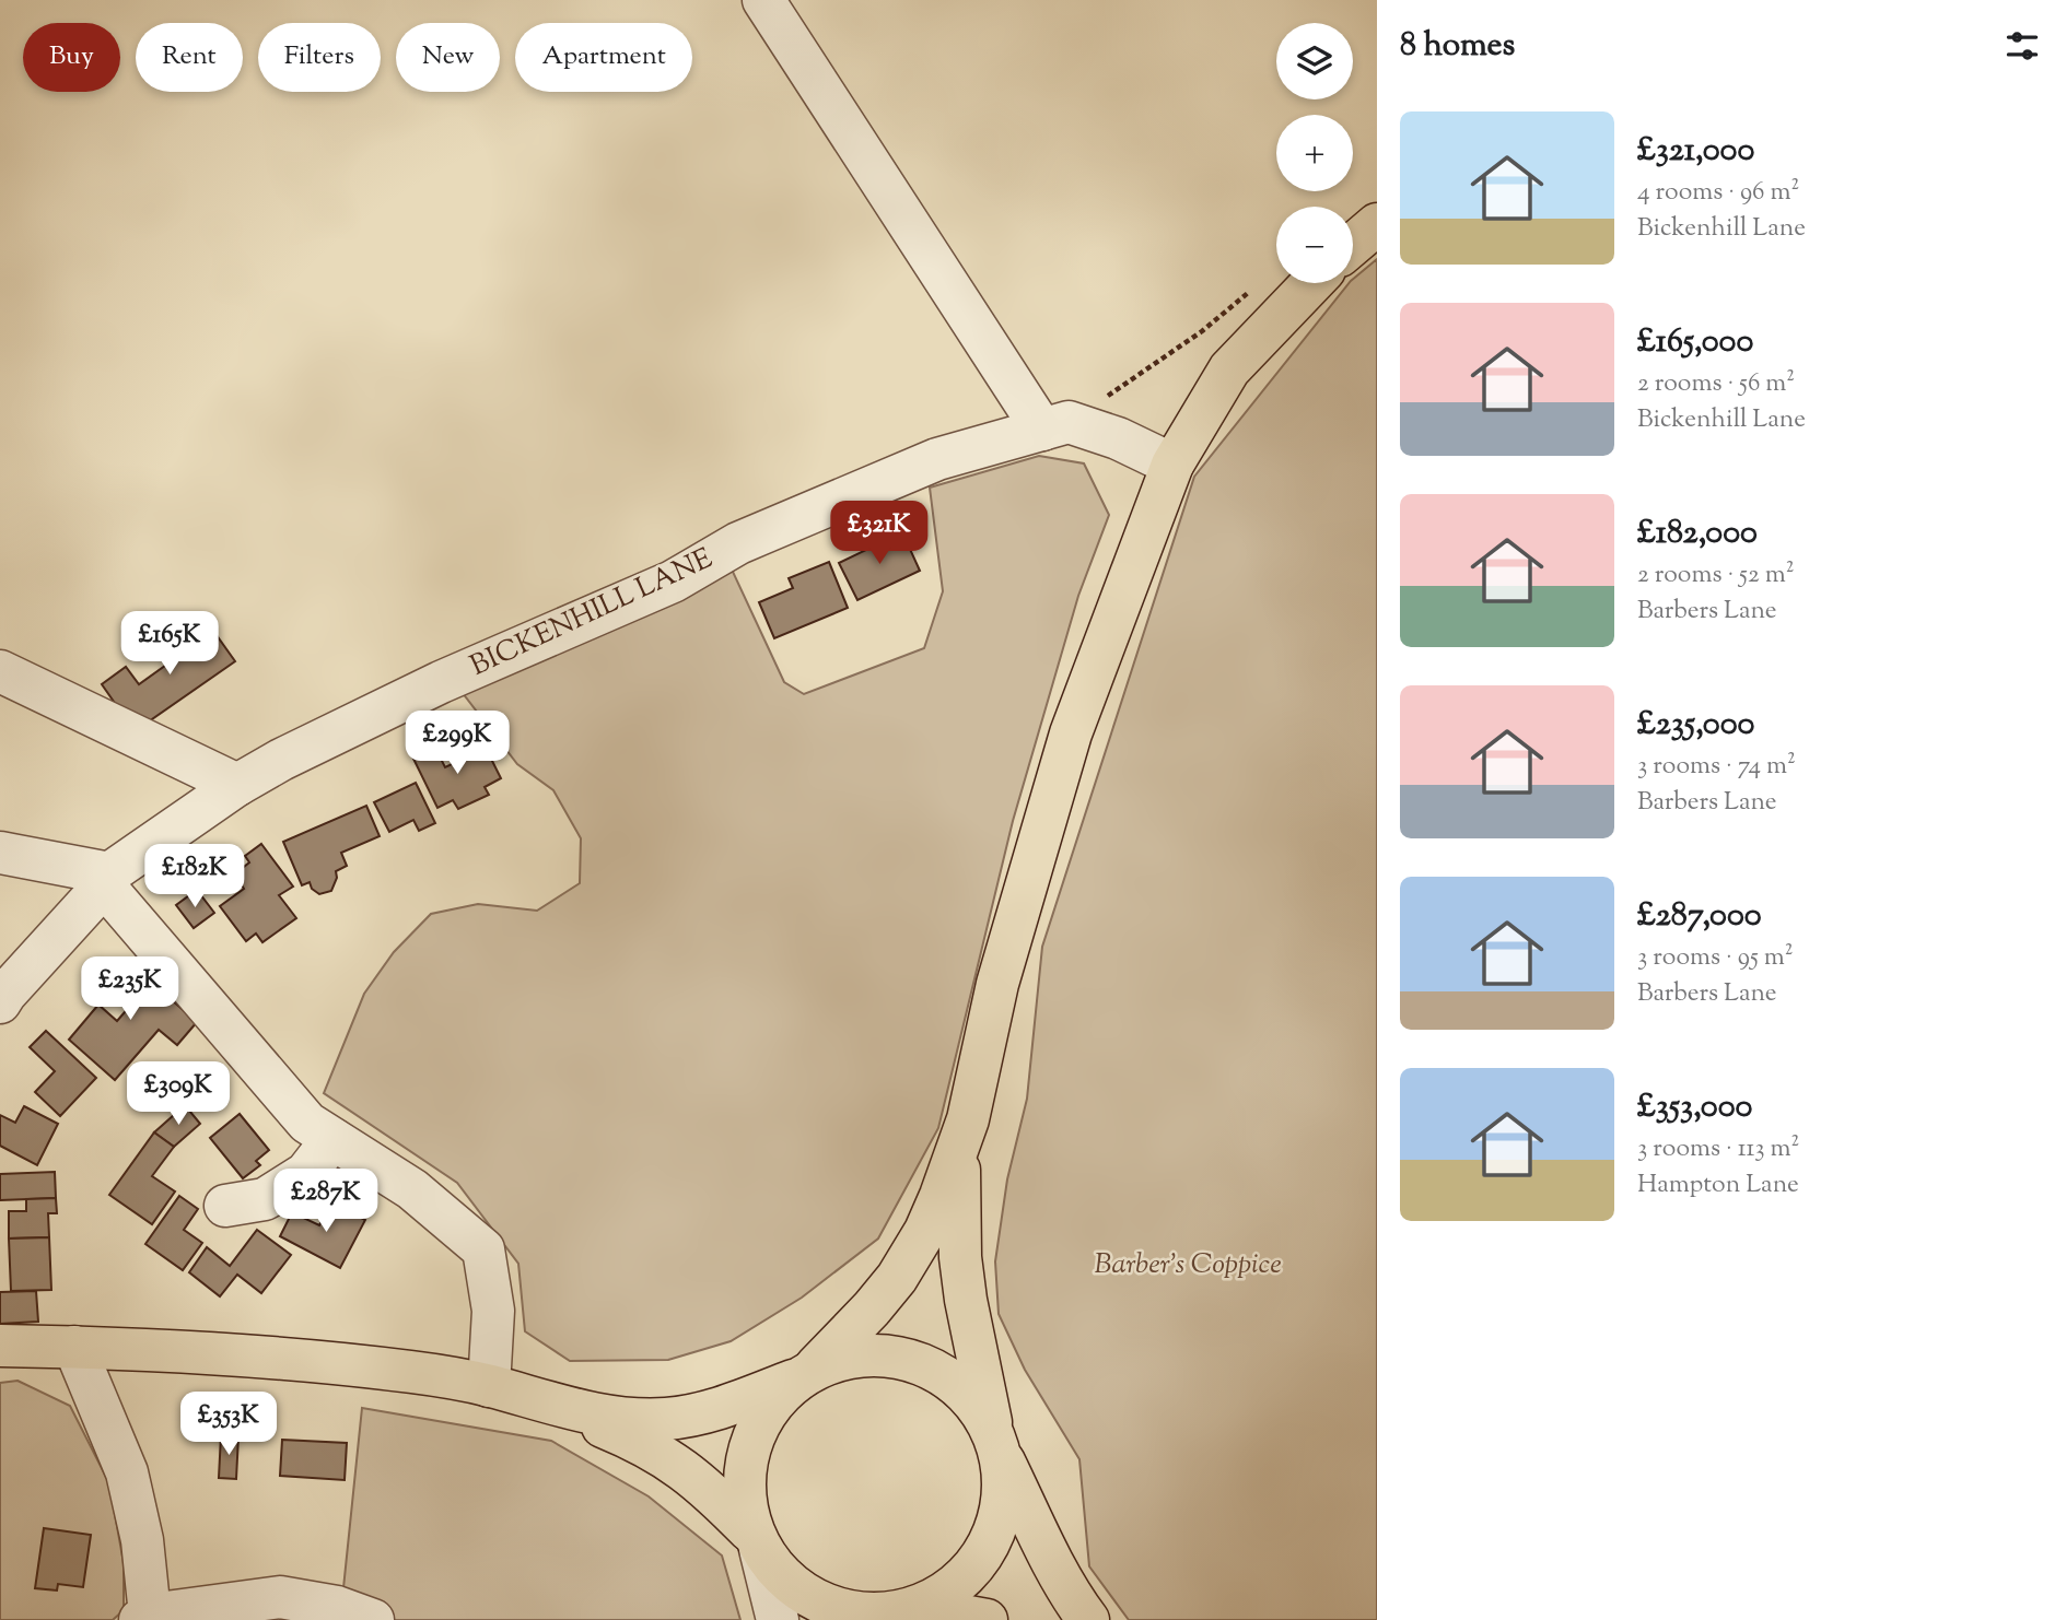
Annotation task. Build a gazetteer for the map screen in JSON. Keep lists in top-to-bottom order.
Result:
{
  "streets": {
    "street": ["BICKENHILL LANE"]
  },
  "parks": ["Barber's Coppice"],
  "page": {
    "heading": "8 homes",
    "map_buttons": ["+", "−"],
    "chip": [
      "Buy",
      "Rent",
      "Filters",
      "New",
      "Apartment"
    ],
    "list": [
      {
        "name": "£321,000",
        "note": "4 rooms · 96 m² · Bickenhill Lane"
      },
      {
        "name": "£165,000",
        "note": "2 rooms · 56 m² · Bickenhill Lane"
      },
      {
        "name": "£182,000",
        "note": "2 rooms · 52 m² · Barbers Lane"
      },
      {
        "name": "£235,000",
        "note": "3 rooms · 74 m² · Barbers Lane"
      },
      {
        "name": "£287,000",
        "note": "3 rooms · 95 m² · Barbers Lane"
      },
      {
        "name": "£353,000",
        "note": "3 rooms · 113 m² · Hampton Lane"
      }
    ],
    "price": [
      "£321K",
      "£165K",
      "£299K",
      "£182K",
      "£235K",
      "£309K",
      "£287K",
      "£353K"
    ]
  }
}
